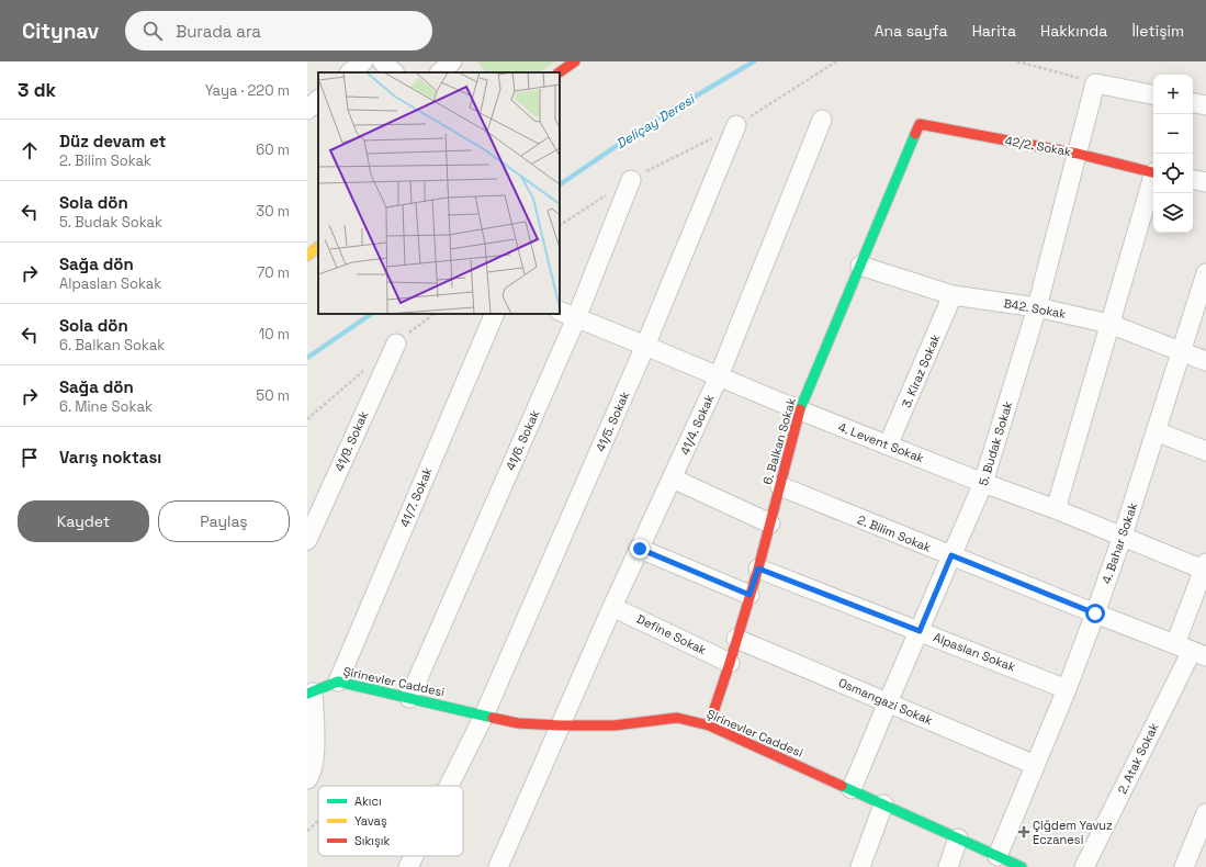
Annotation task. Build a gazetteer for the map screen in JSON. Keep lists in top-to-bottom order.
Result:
{
  "streets": {
    "street": [
      "42/2. Sokak",
      "B42. Sokak",
      "3. Kiraz Sokak",
      "41/5. Sokak",
      "41/4. Sokak",
      "41/6. Sokak",
      "41/9. Sokak",
      "6. Balkan Sokak",
      "4. Levent Sokak",
      "5. Budak Sokak",
      "41/7. Sokak",
      "2. Bilim Sokak",
      "4. Bahar Sokak",
      "Define Sokak",
      "Alpaslan Sokak",
      "Şirinevler Caddesi",
      "Osmangazi Sokak",
      "2. Atak Sokak"
    ]
  },
  "crossings": [
    ["42/2. Sokak", "6. Balkan Sokak"],
    ["42/2. Sokak", "5. Budak Sokak"],
    ["B42. Sokak", "3. Kiraz Sokak"],
    ["B42. Sokak", "6. Balkan Sokak"],
    ["B42. Sokak", "5. Budak Sokak"],
    ["B42. Sokak", "4. Bahar Sokak"],
    ["3. Kiraz Sokak", "4. Levent Sokak"],
    ["41/5. Sokak", "4. Levent Sokak"],
    ["41/5. Sokak", "Şirinevler Caddesi"],
    ["41/4. Sokak", "4. Levent Sokak"],
    ["41/4. Sokak", "Define Sokak"],
    ["41/4. Sokak", "Şirinevler Caddesi"],
    ["41/6. Sokak", "4. Levent Sokak"],
    ["41/6. Sokak", "Şirinevler Caddesi"],
    ["6. Balkan Sokak", "4. Levent Sokak"],
    ["6. Balkan Sokak", "2. Bilim Sokak"],
    ["6. Balkan Sokak", "Define Sokak"],
    ["6. Balkan Sokak", "Alpaslan Sokak"],
    ["6. Balkan Sokak", "Şirinevler Caddesi"],
    ["6. Balkan Sokak", "Osmangazi Sokak"],
    ["4. Levent Sokak", "5. Budak Sokak"],
    ["4. Levent Sokak", "4. Bahar Sokak"],
    ["4. Levent Sokak", "2. Atak Sokak"],
    ["5. Budak Sokak", "2. Bilim Sokak"],
    ["5. Budak Sokak", "Alpaslan Sokak"],
    ["5. Budak Sokak", "Şirinevler Caddesi"],
    ["5. Budak Sokak", "Osmangazi Sokak"],
    ["41/7. Sokak", "Şirinevler Caddesi"],
    ["2. Bilim Sokak", "4. Bahar Sokak"],
    ["2. Bilim Sokak", "2. Atak Sokak"],
    ["4. Bahar Sokak", "Alpaslan Sokak"],
    ["4. Bahar Sokak", "Şirinevler Caddesi"],
    ["4. Bahar Sokak", "Osmangazi Sokak"]
  ],
  "water": ["Deliçay Deresi"],
  "places": {
    "health": ["Çiğdem Yavuz Eczanesi"]
  },
  "legend": ["Akıcı", "Yavaş", "Sıkışık"],
  "page": {
    "header": "Citynav",
    "search": "Burada ara",
    "nav": [
      "Ana sayfa",
      "Harita",
      "Hakkında",
      "İletişim"
    ],
    "heading": ["3 dk", "Yaya · 220 m"],
    "map_buttons": ["+", "−"],
    "list": [
      ["Düz devam et", "2. Bilim Sokak", "60 m"],
      ["Sola dön", "5. Budak Sokak", "30 m"],
      ["Sağa dön", "Alpaslan Sokak", "70 m"],
      ["Sola dön", "6. Balkan Sokak", "10 m"],
      ["Sağa dön", "6. Mine Sokak", "50 m"],
      "Varış noktası"
    ],
    "buttons": ["Kaydet", "Paylaş"]
  }
}
